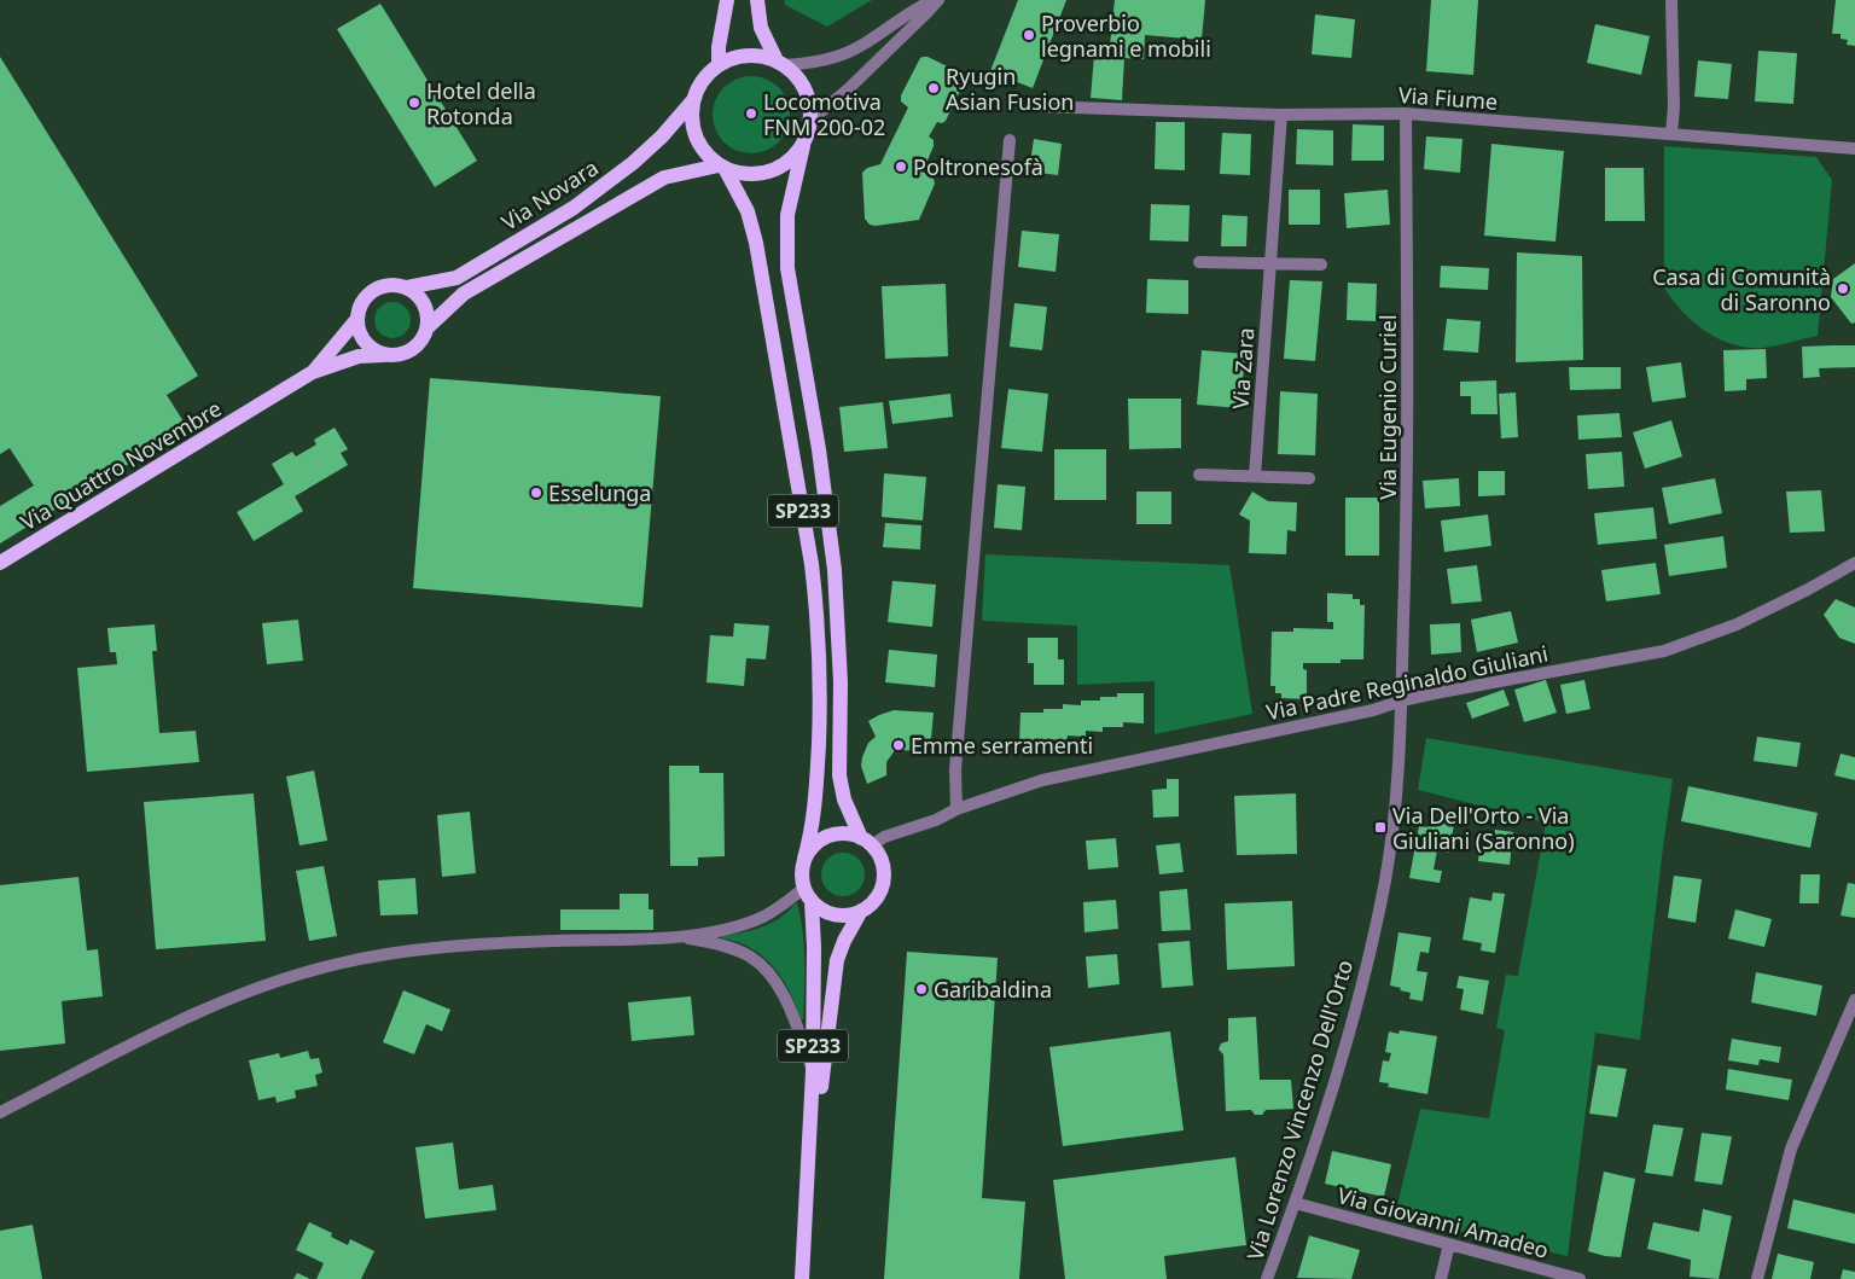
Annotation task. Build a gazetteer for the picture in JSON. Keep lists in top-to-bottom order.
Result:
{
  "streets": {
    "main road": ["Via Novara", "Via Quattro Novembre", "SP233"],
    "street": [
      "Via Fiume",
      "Via Zara",
      "Via Eugenio Curiel",
      "Via Padre Reginaldo Giuliani",
      "Via Lorenzo Vincenzo Dell'Orto",
      "Via Giovanni Amadeo"
    ]
  },
  "crossings": [
    ["Via Fiume", "Via Zara"],
    ["Via Fiume", "Via Eugenio Curiel"],
    ["Via Novara", "Via Quattro Novembre"],
    ["Via Novara", "SP233"],
    ["Via Eugenio Curiel", "Via Padre Reginaldo Giuliani"],
    ["Via Eugenio Curiel", "Via Lorenzo Vincenzo Dell'Orto"],
    ["SP233", "Via Padre Reginaldo Giuliani"],
    ["Via Padre Reginaldo Giuliani", "Via Lorenzo Vincenzo Dell'Orto"],
    ["Via Lorenzo Vincenzo Dell'Orto", "Via Giovanni Amadeo"]
  ],
  "places": {
    "other": [
      "Proverbio legnami e mobili",
      "Ryugin Asian Fusion",
      "Hotel della Rotonda",
      "Locomotiva FNM 200-02",
      "Poltronesofà",
      "Casa di Comunità di Saronno",
      "Esselunga",
      "Emme serramenti",
      "Garibaldina"
    ],
    "transit": ["Via Dell'Orto - Via Giuliani (Saronno)"]
  }
}
